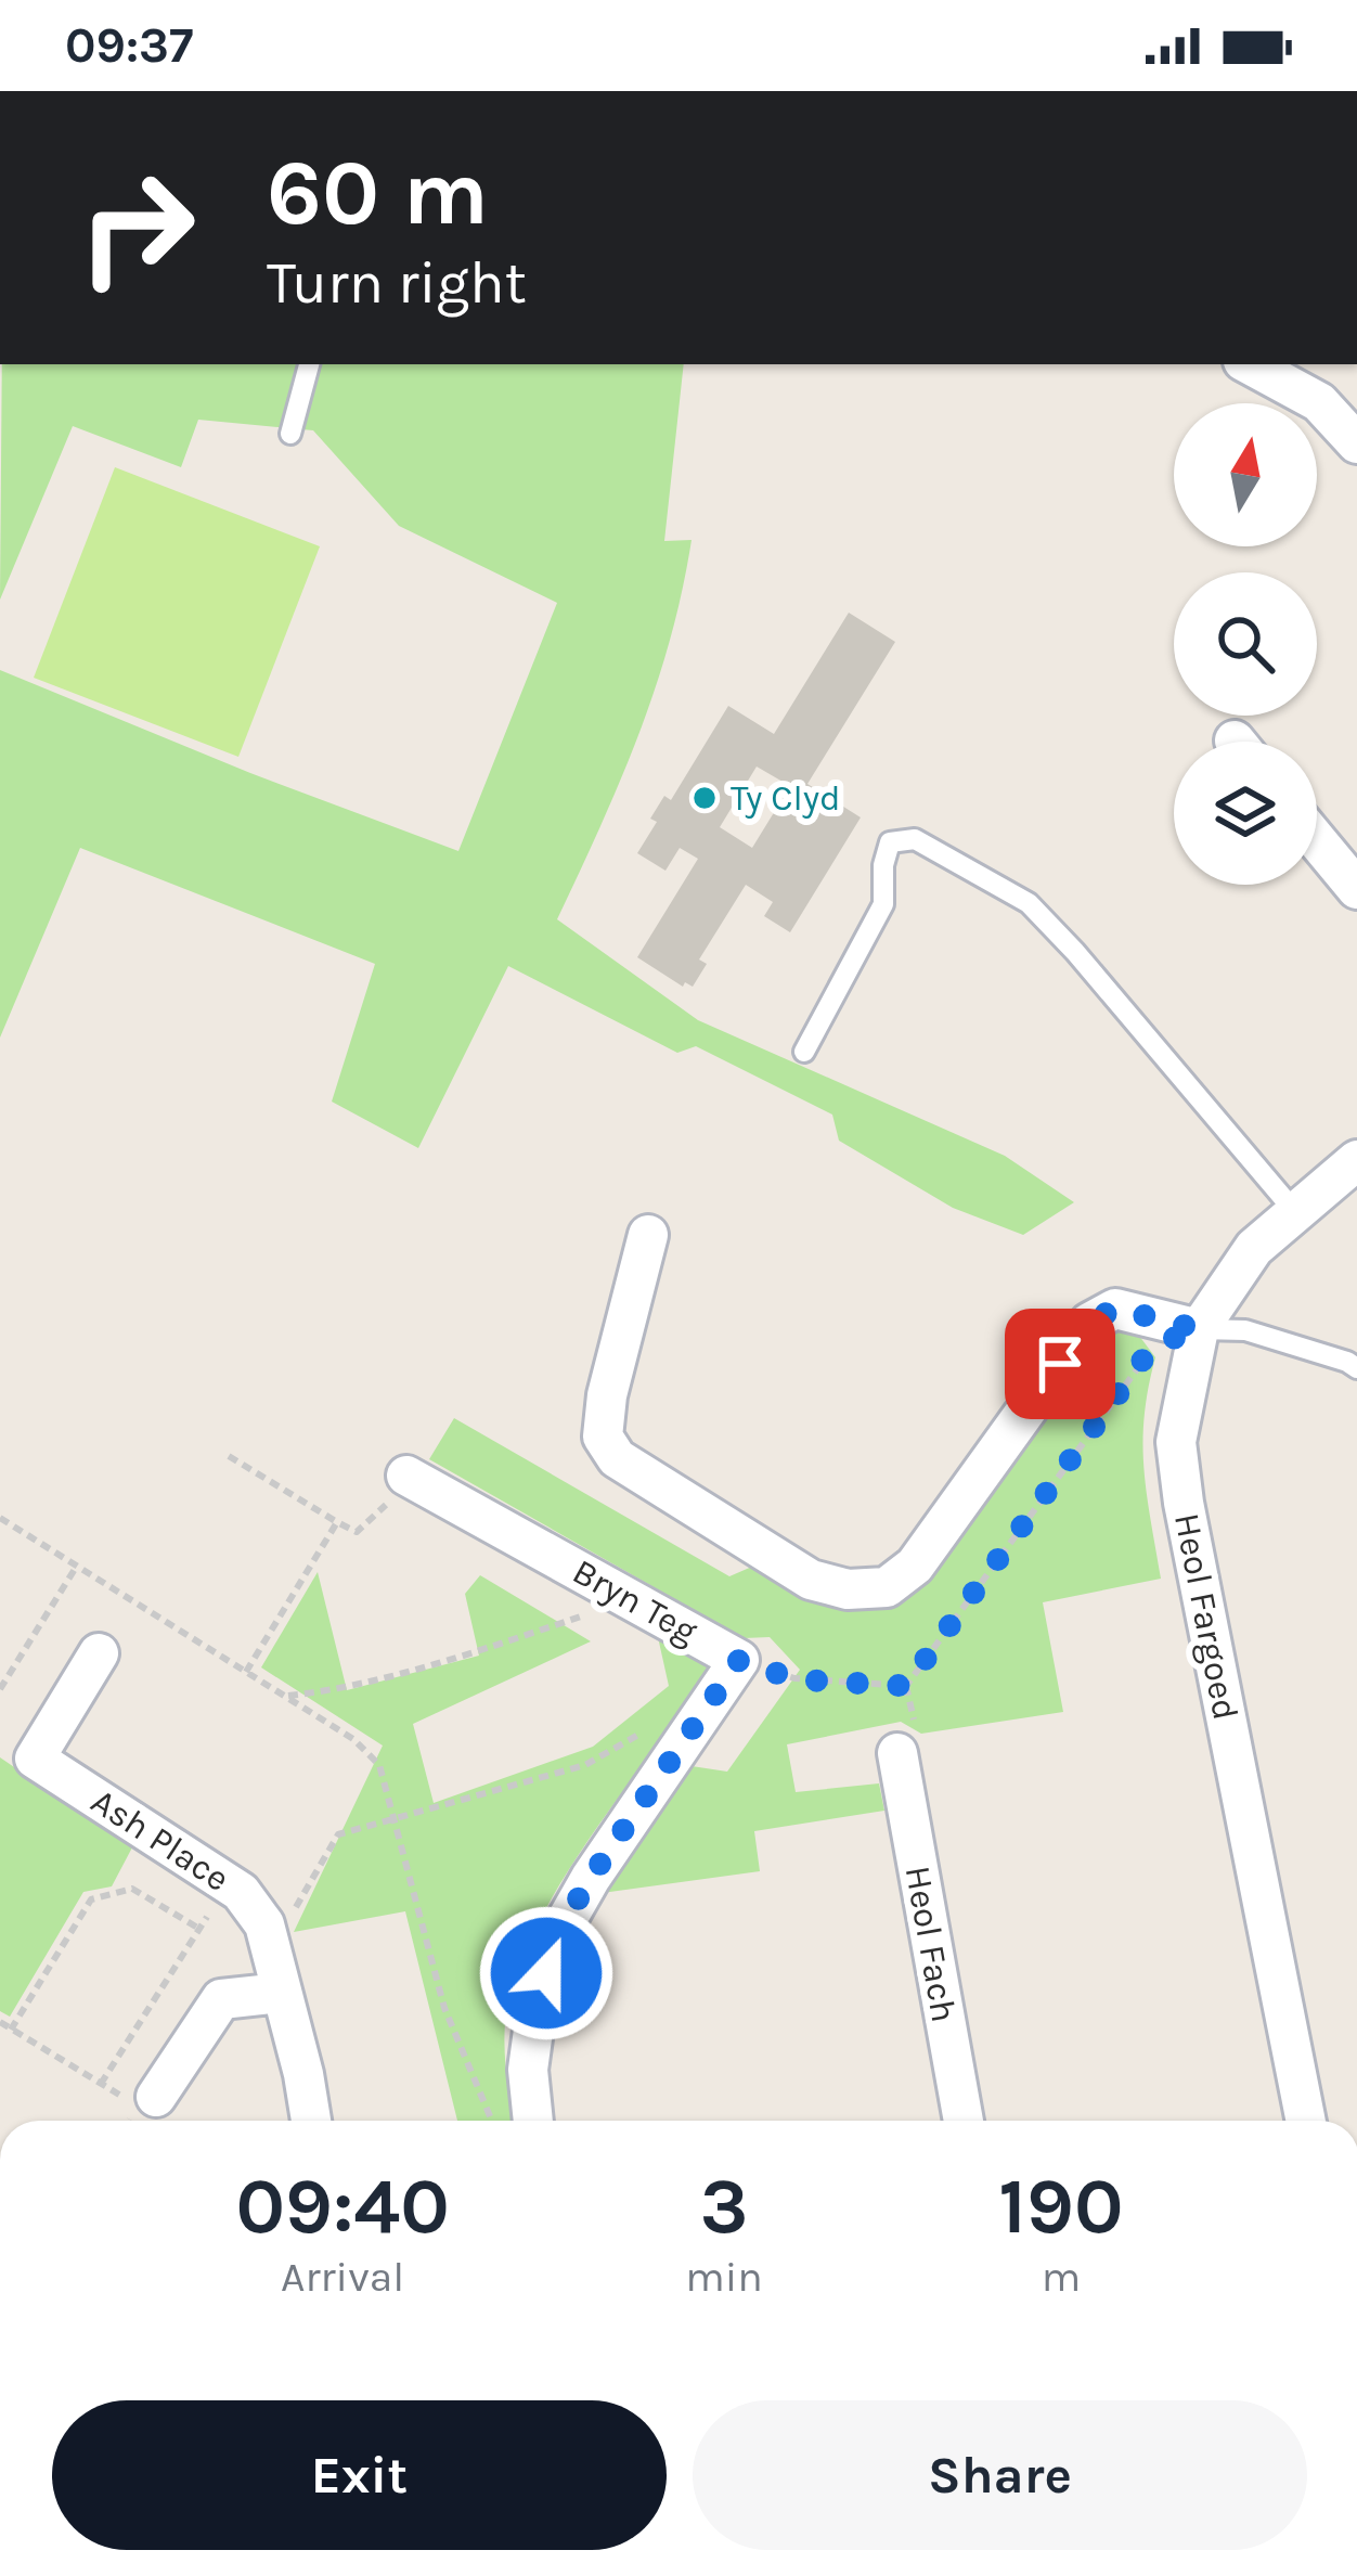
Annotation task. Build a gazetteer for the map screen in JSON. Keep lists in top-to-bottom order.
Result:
{
  "streets": {
    "street": [
      "Bryn Teg",
      "Heol Fargoed",
      "Ash Place",
      "Heol Fach"
    ]
  },
  "places": ["Ty Clyd"],
  "north": "top",
  "page": {
    "status": "09:37",
    "turn": ["60 m", "Turn right"],
    "eta": [
      "09:40",
      "Arrival",
      "3",
      "min",
      "190",
      "m"
    ],
    "buttons": ["Exit", "Share"]
  }
}
